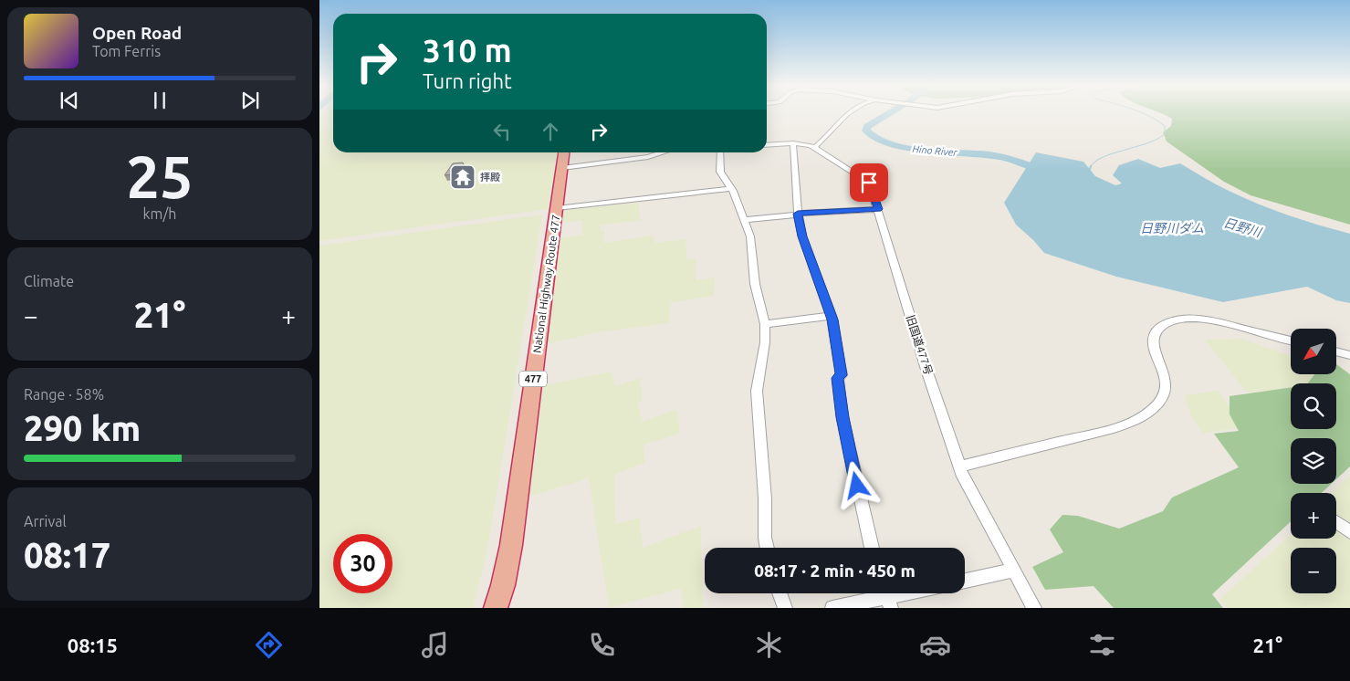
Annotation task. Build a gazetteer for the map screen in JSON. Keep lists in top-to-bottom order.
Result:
{
  "streets": {
    "highway": ["National Highway Route 477", "477"],
    "street": ["旧国道477号"]
  },
  "water": ["Hino River", "日野川", "日野川ダム"],
  "places": {
    "temple": ["拝殿"]
  },
  "north": "bottom left",
  "page": {
    "song": ["Open Road", "Tom Ferris"],
    "turn": ["310 m", "Turn right"],
    "tile": [
      ["25", "km/h"],
      "Climate",
      ["Range · 58%", "290 km"],
      ["Arrival", "08:17"]
    ],
    "heat": ["−", "21°", "+"],
    "map_buttons": ["+", "−"],
    "limit": "30",
    "trip": "08:17 · 2 min · 450 m",
    "tabs": ["08:15", "21°"]
  }
}
